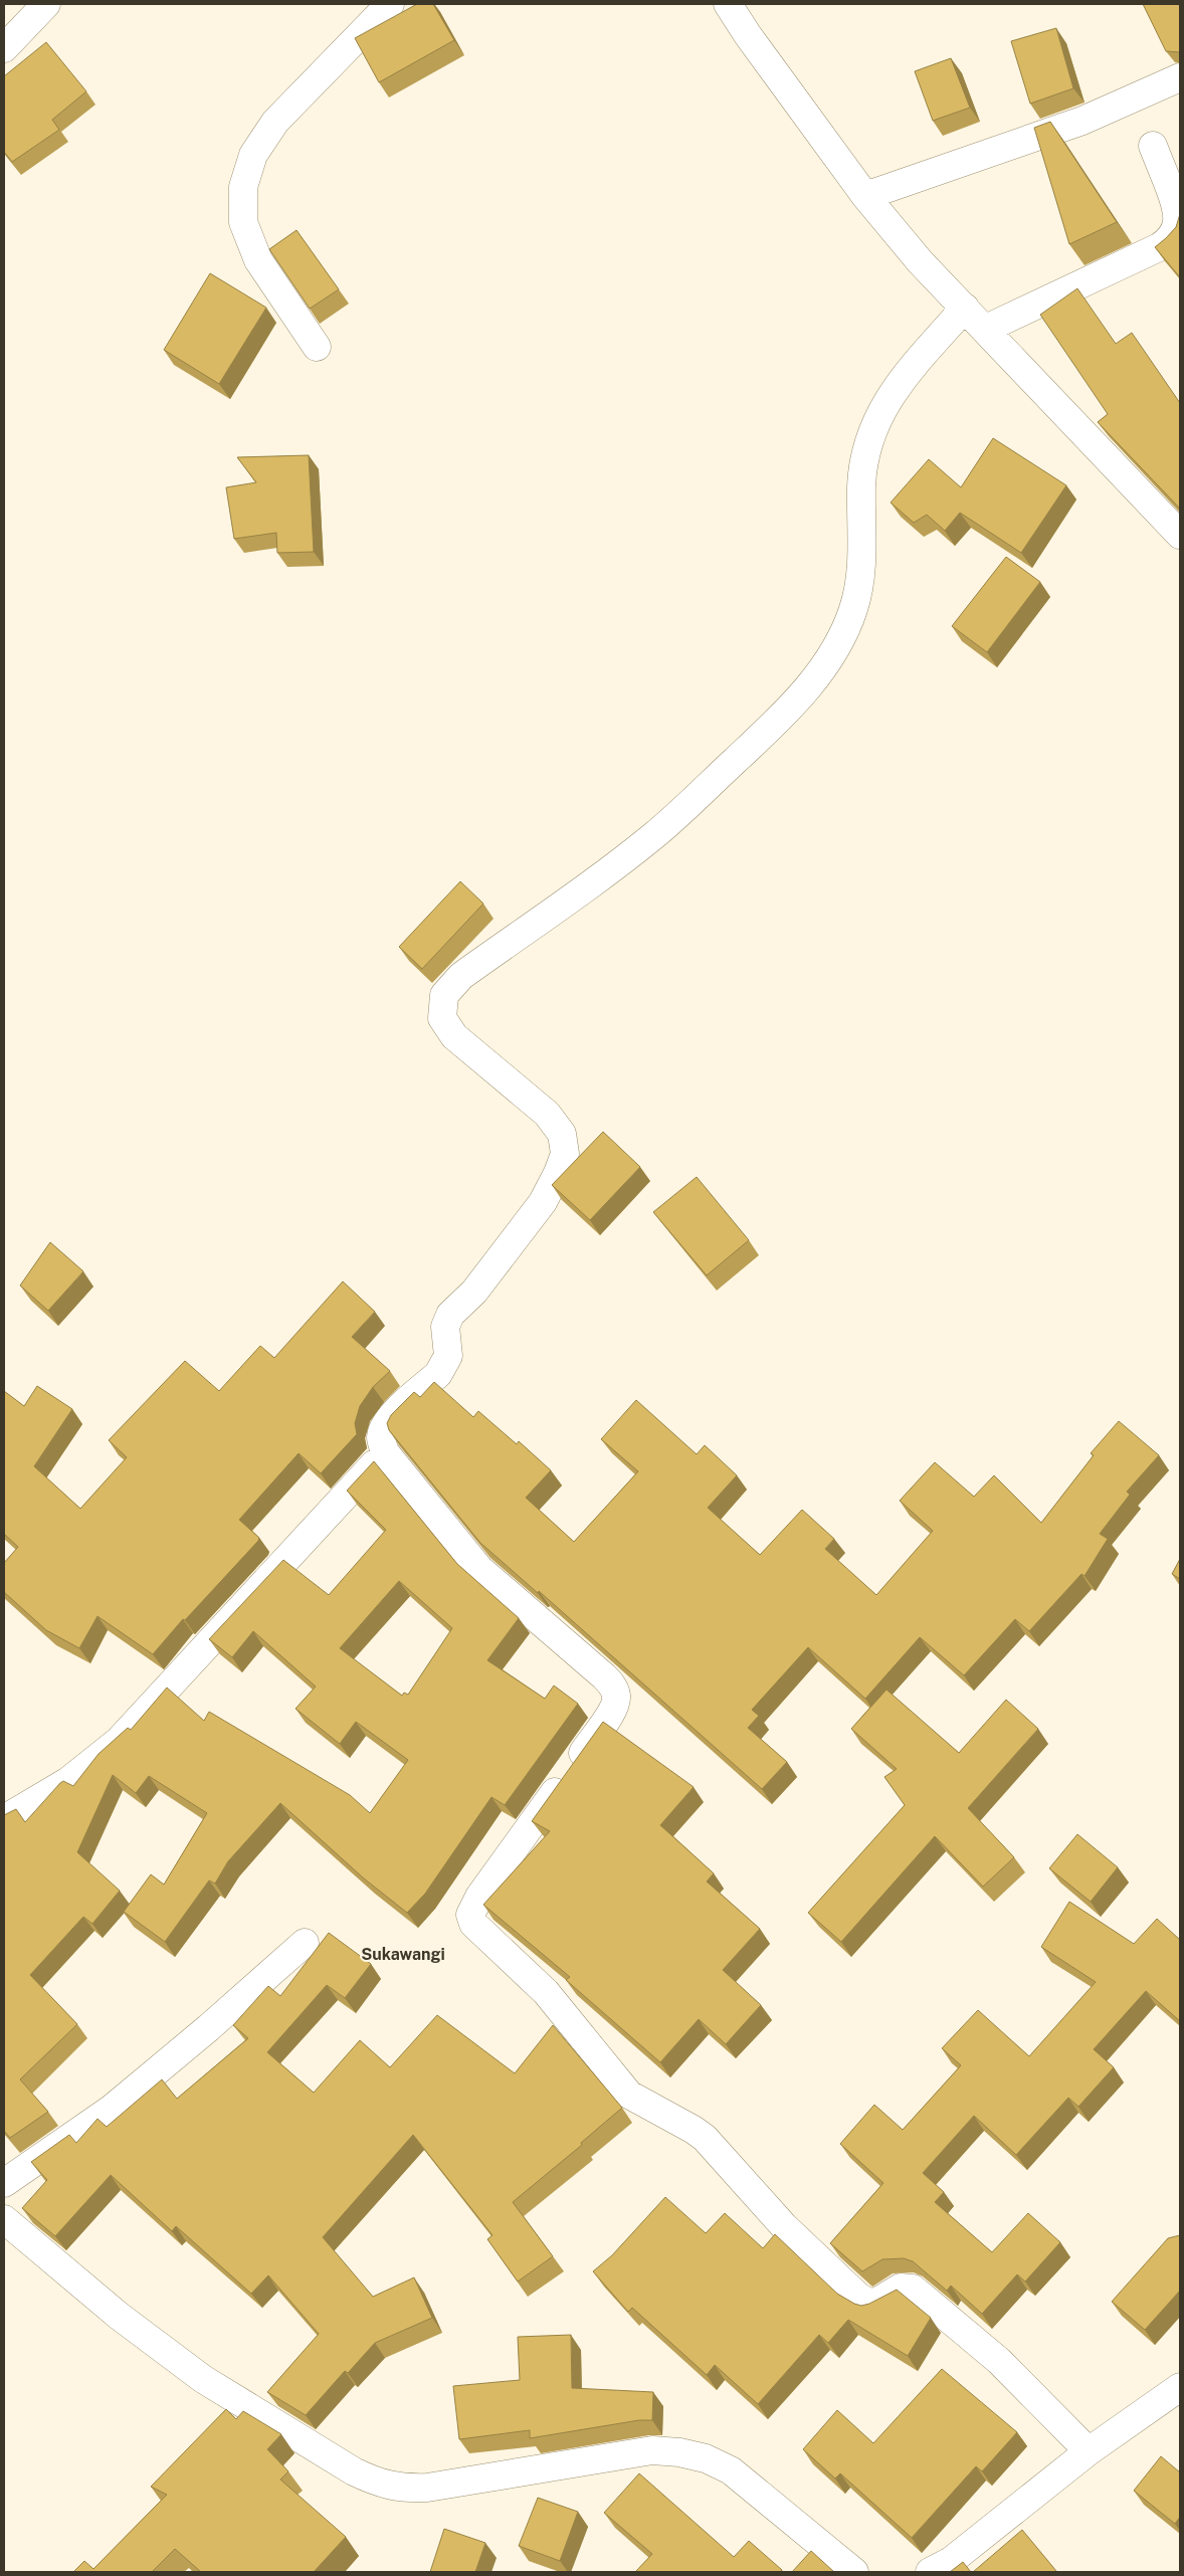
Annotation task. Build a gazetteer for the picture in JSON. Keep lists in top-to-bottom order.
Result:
{
  "districts": ["Sukawangi"]
}
